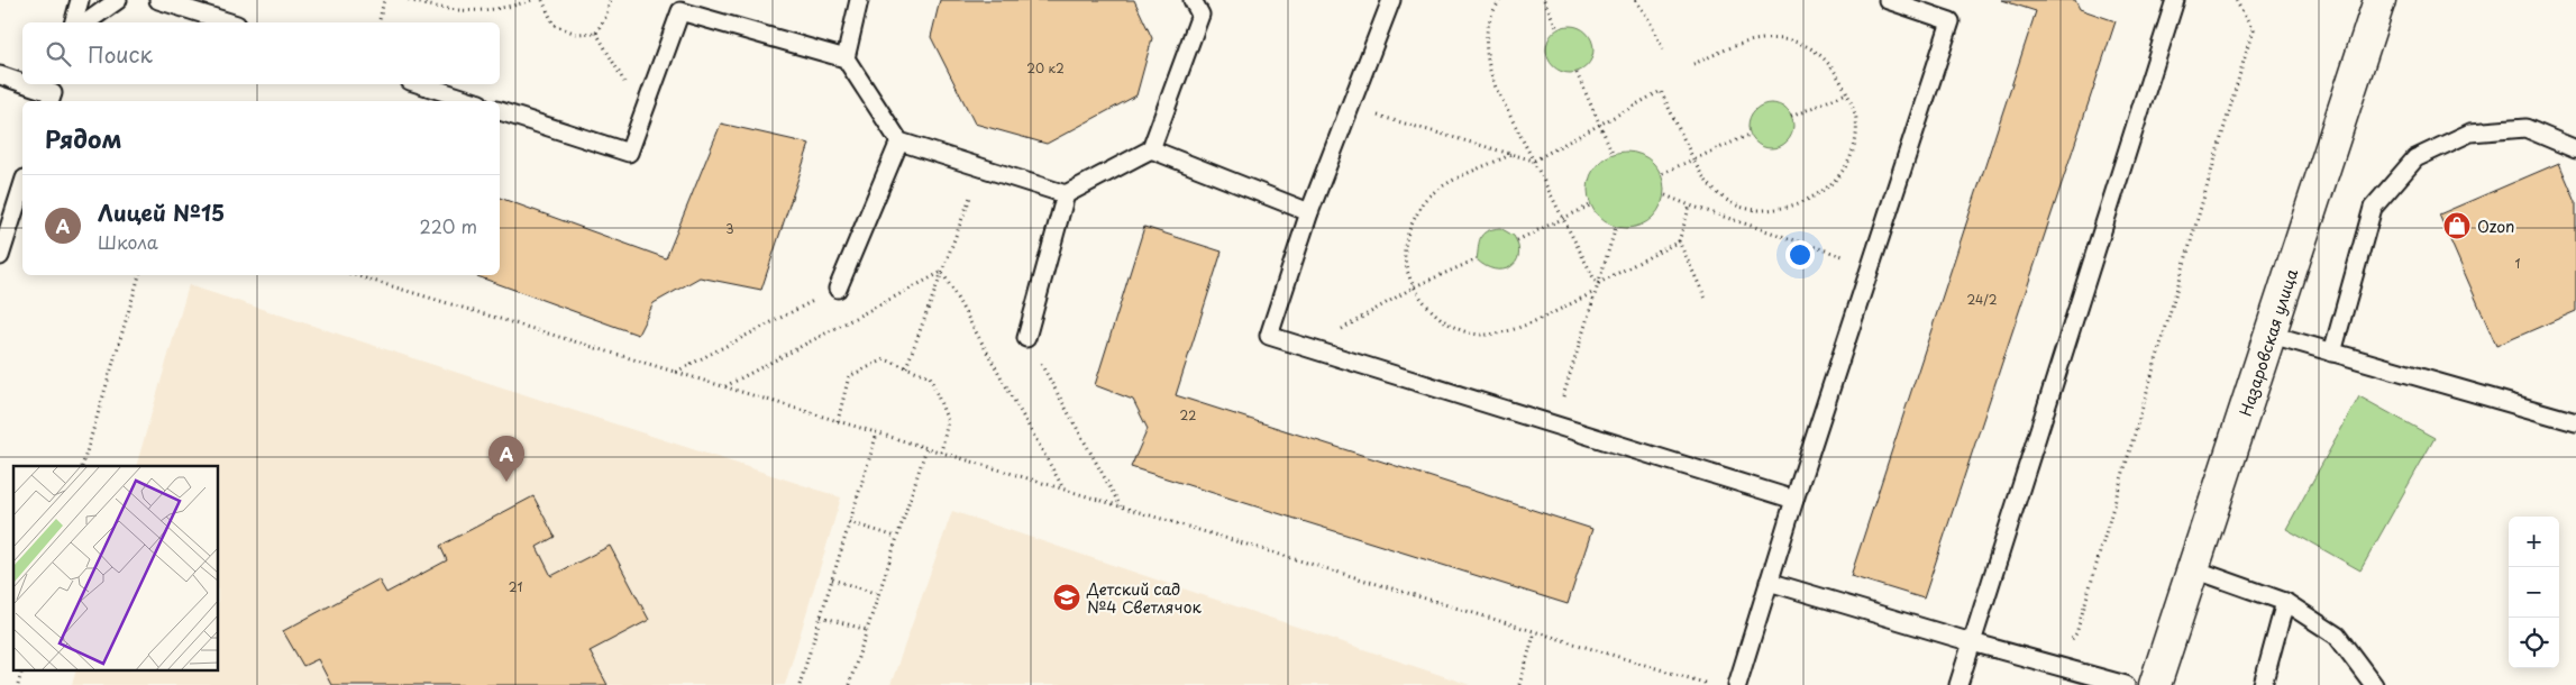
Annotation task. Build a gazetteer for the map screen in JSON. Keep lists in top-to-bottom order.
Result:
{
  "streets": {
    "street": ["Назаровская улица"]
  },
  "places": {
    "shop": ["Ozon"],
    "school or university": ["Детский сад №4 Светлячок"]
  },
  "house_numbers": [
    "20 к2",
    "3",
    "1",
    "24/2",
    "22",
    "21"
  ],
  "page": {
    "search": "Поиск",
    "heading": "Рядом",
    "list": [
      {
        "mark": "A",
        "name": "Лицей №15",
        "note": "Школа",
        "value": "220 m"
      }
    ],
    "pins": "A",
    "map_buttons": ["+", "−"]
  }
}
